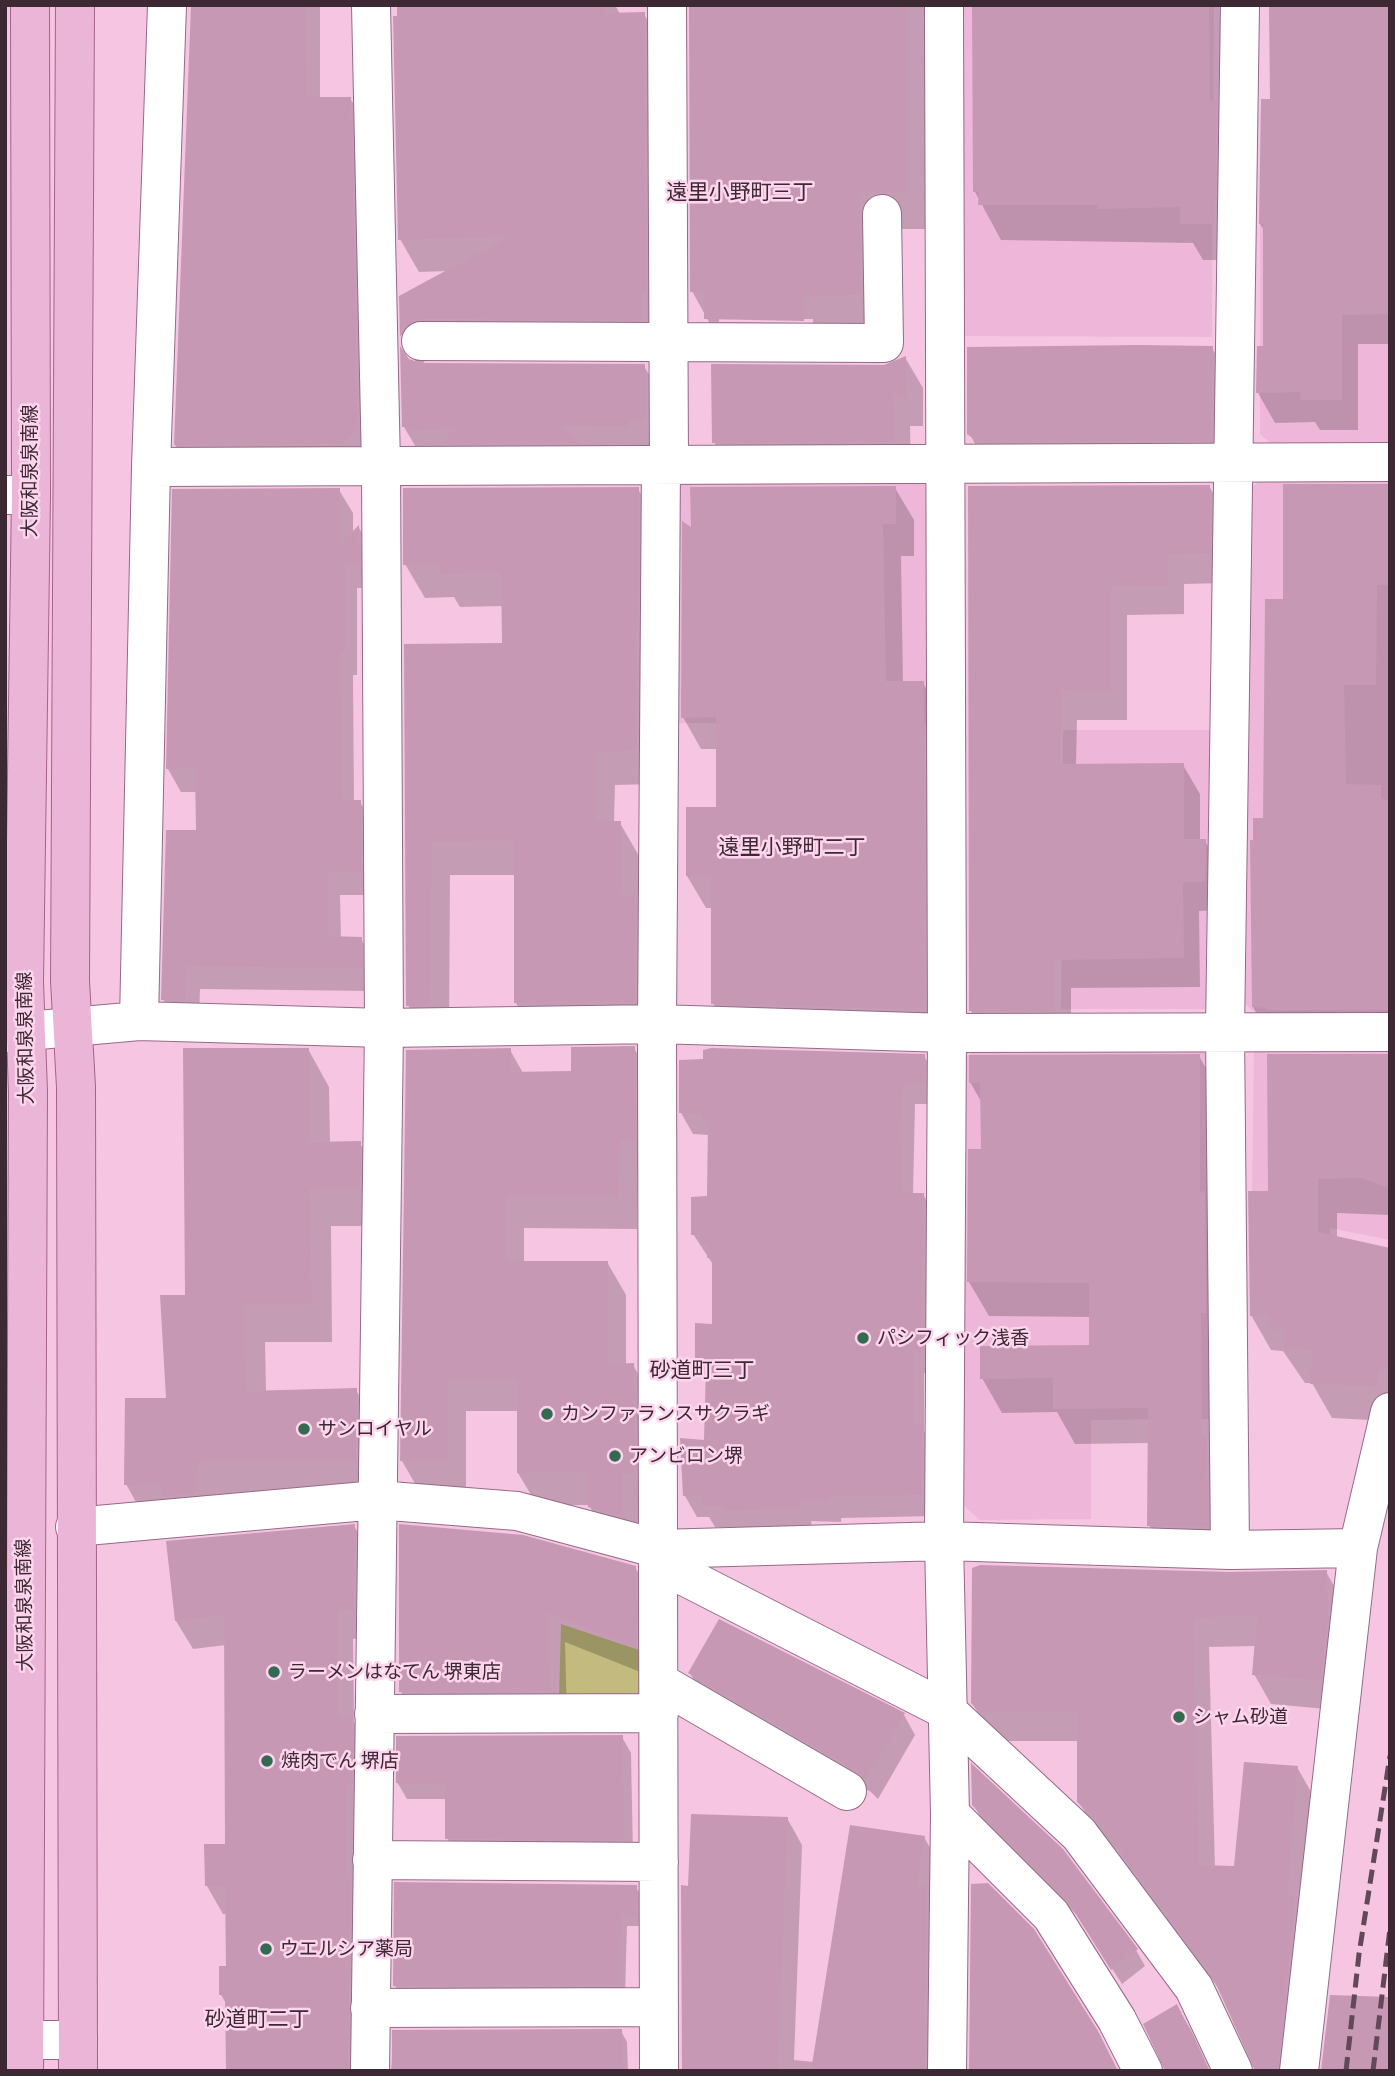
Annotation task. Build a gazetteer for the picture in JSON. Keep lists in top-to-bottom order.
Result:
{
  "streets": {
    "main road": ["大阪和泉泉南線"]
  },
  "districts": [
    "遠里小野町三丁",
    "遠里小野町二丁",
    "砂道町三丁",
    "砂道町二丁"
  ],
  "places": [
    "パシフィック浅香",
    "カンファランスサクラギ",
    "サンロイヤル",
    "アンビロン堺",
    "ラーメンはなてん 堺東店",
    "シャム砂道",
    "焼肉でん 堺店",
    "ウエルシア薬局"
  ]
}
